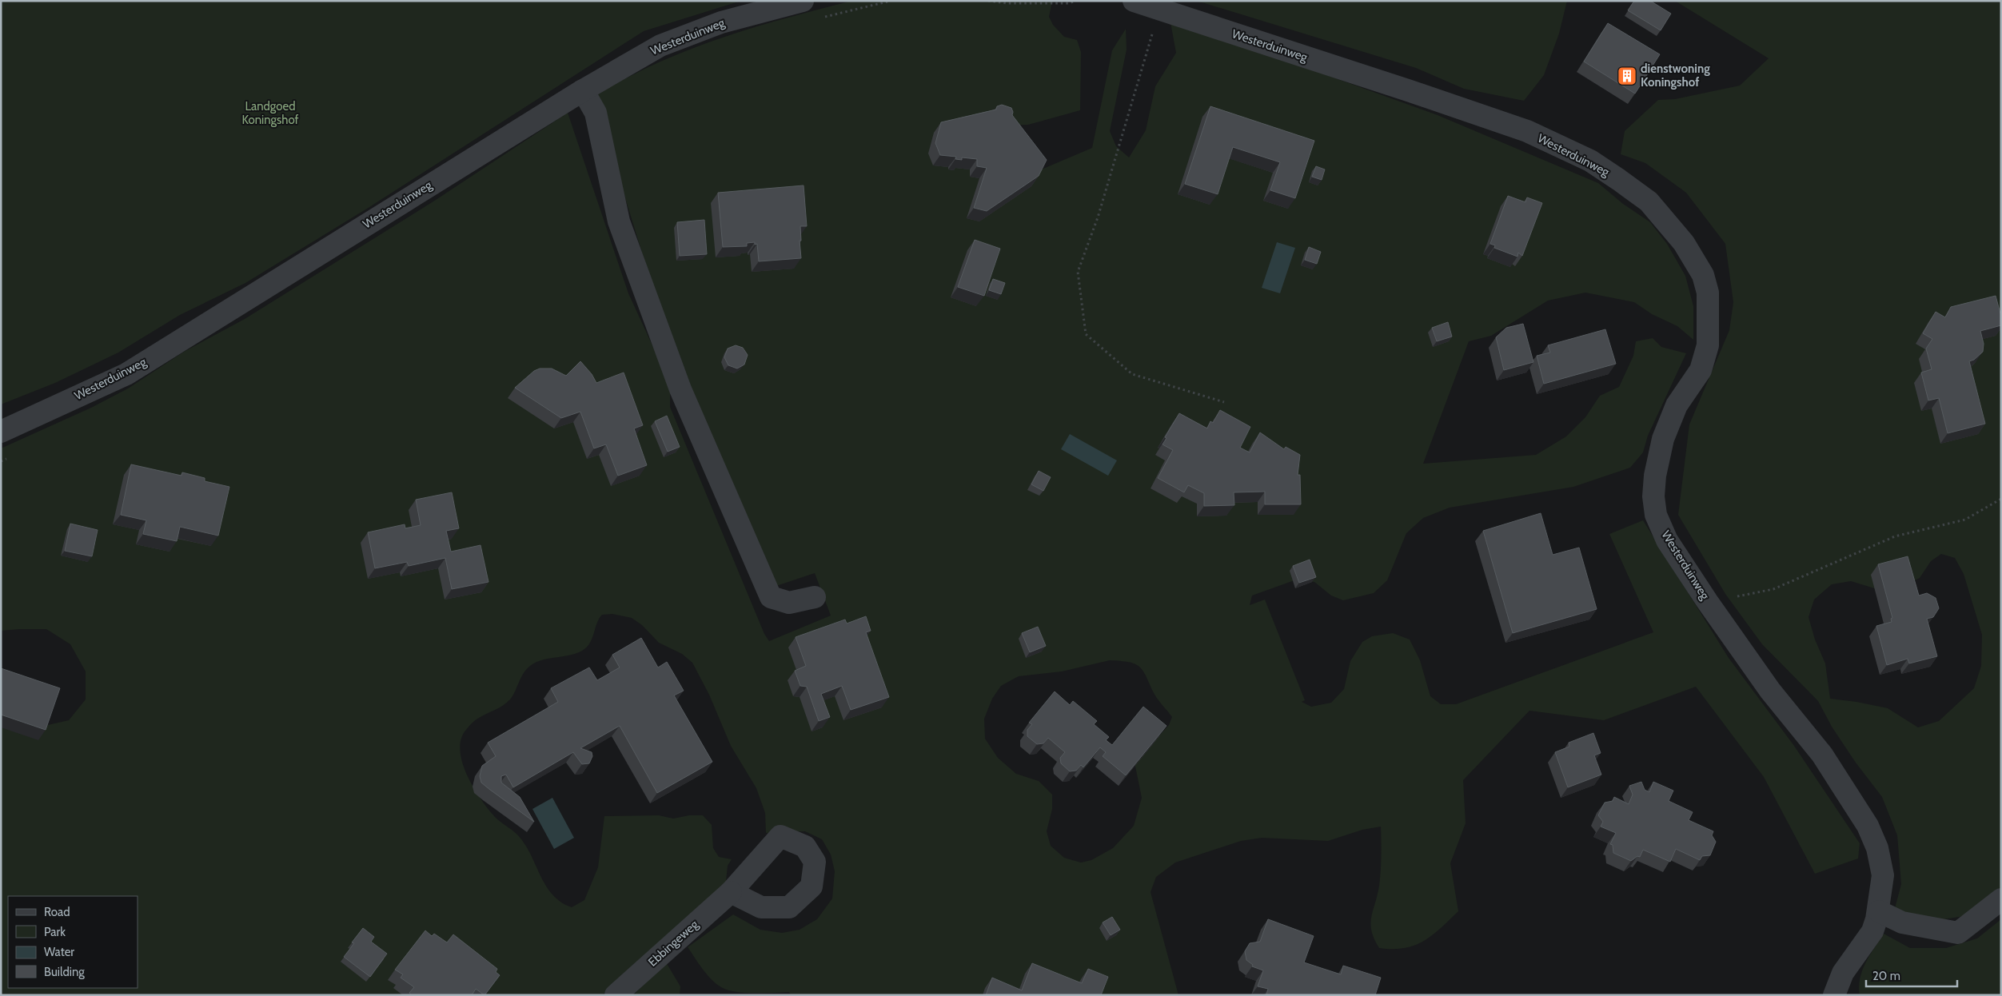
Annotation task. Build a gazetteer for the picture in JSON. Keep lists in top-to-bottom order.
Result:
{
  "streets": {
    "street": ["Westerduinweg", "Ebbingeweg"]
  },
  "parks": ["Landgoed Koningshof"],
  "places": {
    "building": ["dienstwoning Koningshof"]
  },
  "legend": [
    "Road",
    "Park",
    "Water",
    "Building"
  ],
  "scale_bar": "20 m"
}
